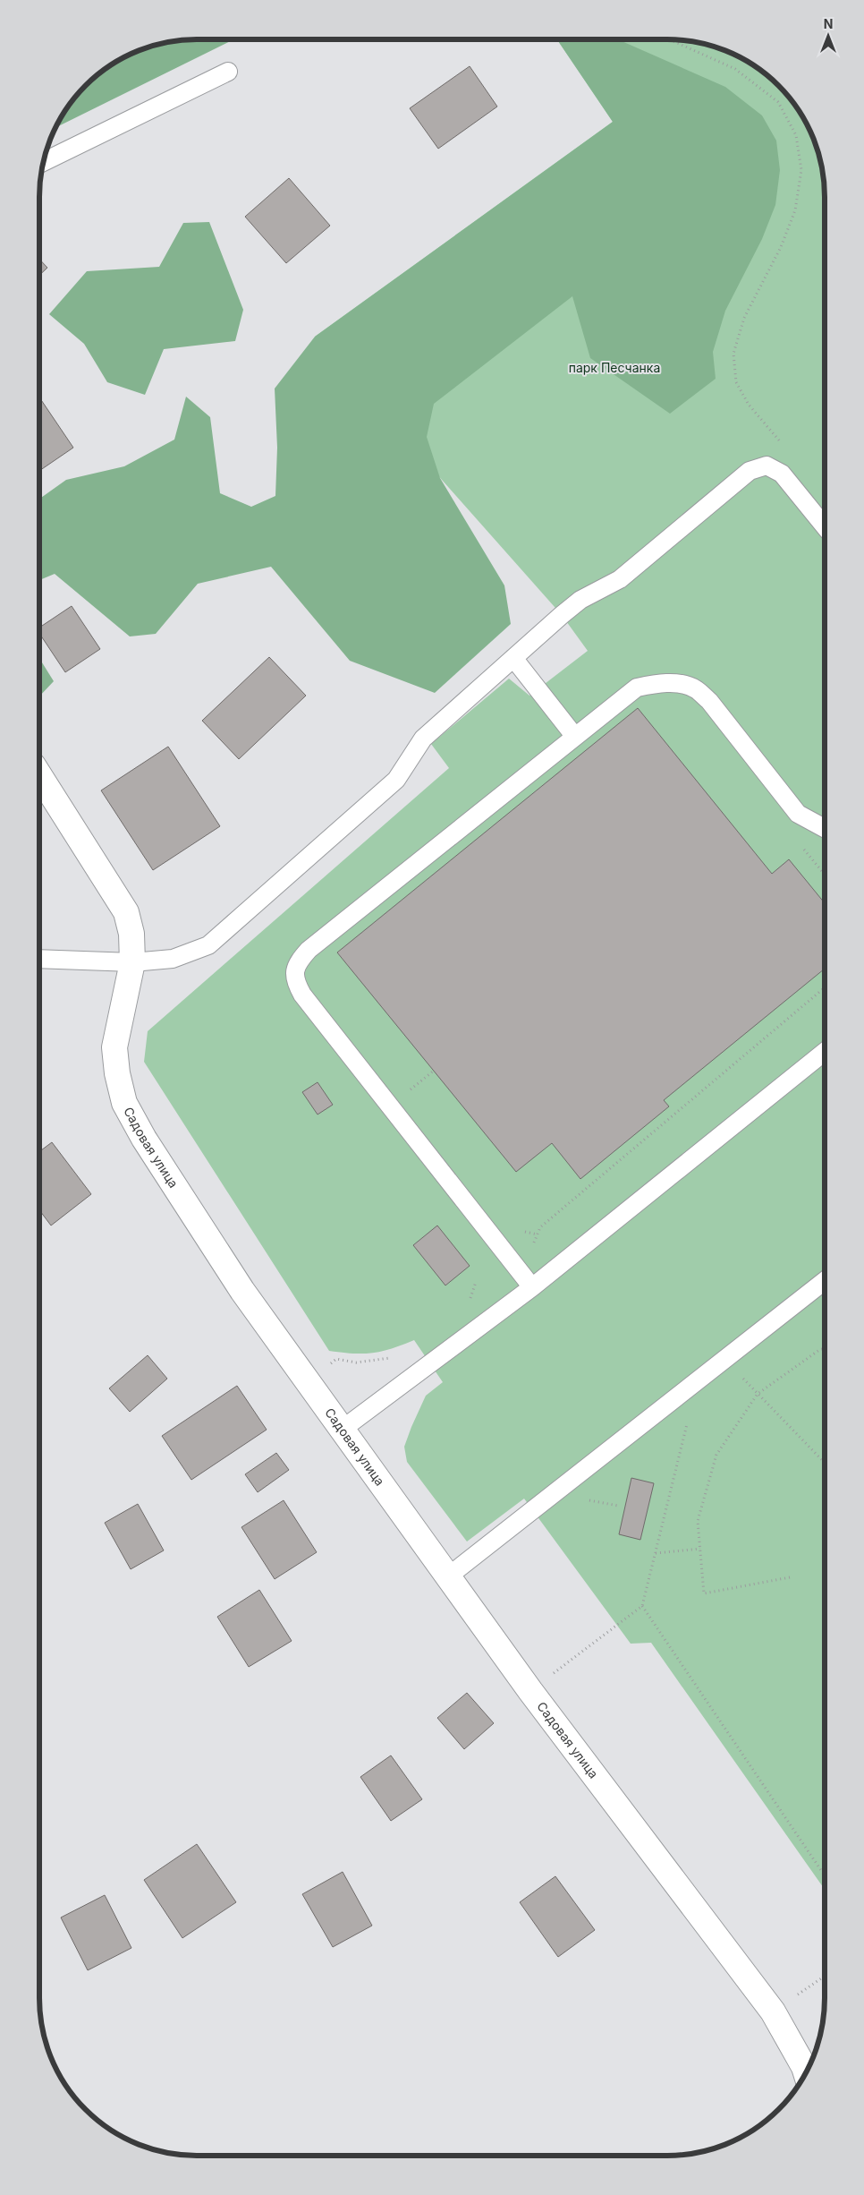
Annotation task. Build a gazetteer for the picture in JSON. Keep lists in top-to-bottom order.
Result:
{
  "streets": {
    "street": ["Садовая улица"]
  },
  "parks": ["парк Песчанка"],
  "north": "top"
}
